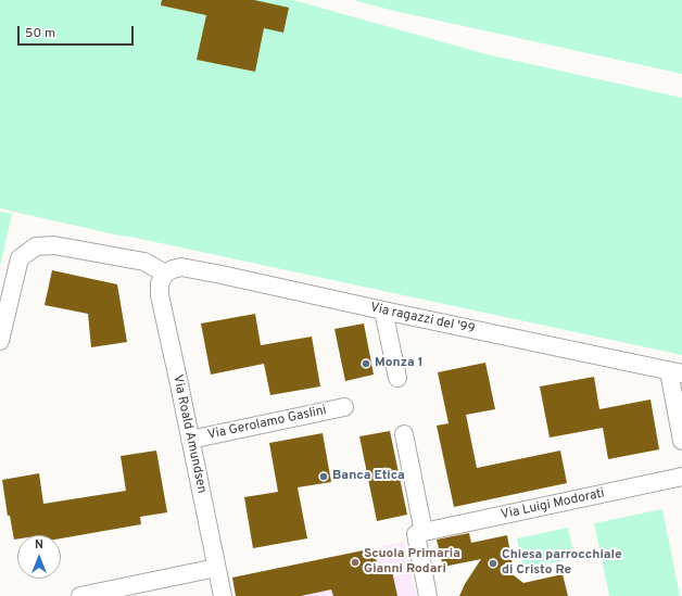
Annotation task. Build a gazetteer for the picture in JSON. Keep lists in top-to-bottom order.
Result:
{
  "streets": {
    "street": [
      "Via ragazzi del '99",
      "Via Gerolamo Gaslini",
      "Via Roald Amundsen",
      "Via Luigi Modorati"
    ]
  },
  "crossings": [
    ["Via ragazzi del '99", "Via Roald Amundsen"],
    ["Via Gerolamo Gaslini", "Via Roald Amundsen"]
  ],
  "places": [
    "Monza 1",
    "Banca Etica",
    "Scuola Primaria Gianni Rodari",
    "Chiesa parrocchiale di Cristo Re"
  ],
  "scale_bar": "50 m",
  "north": "top"
}
